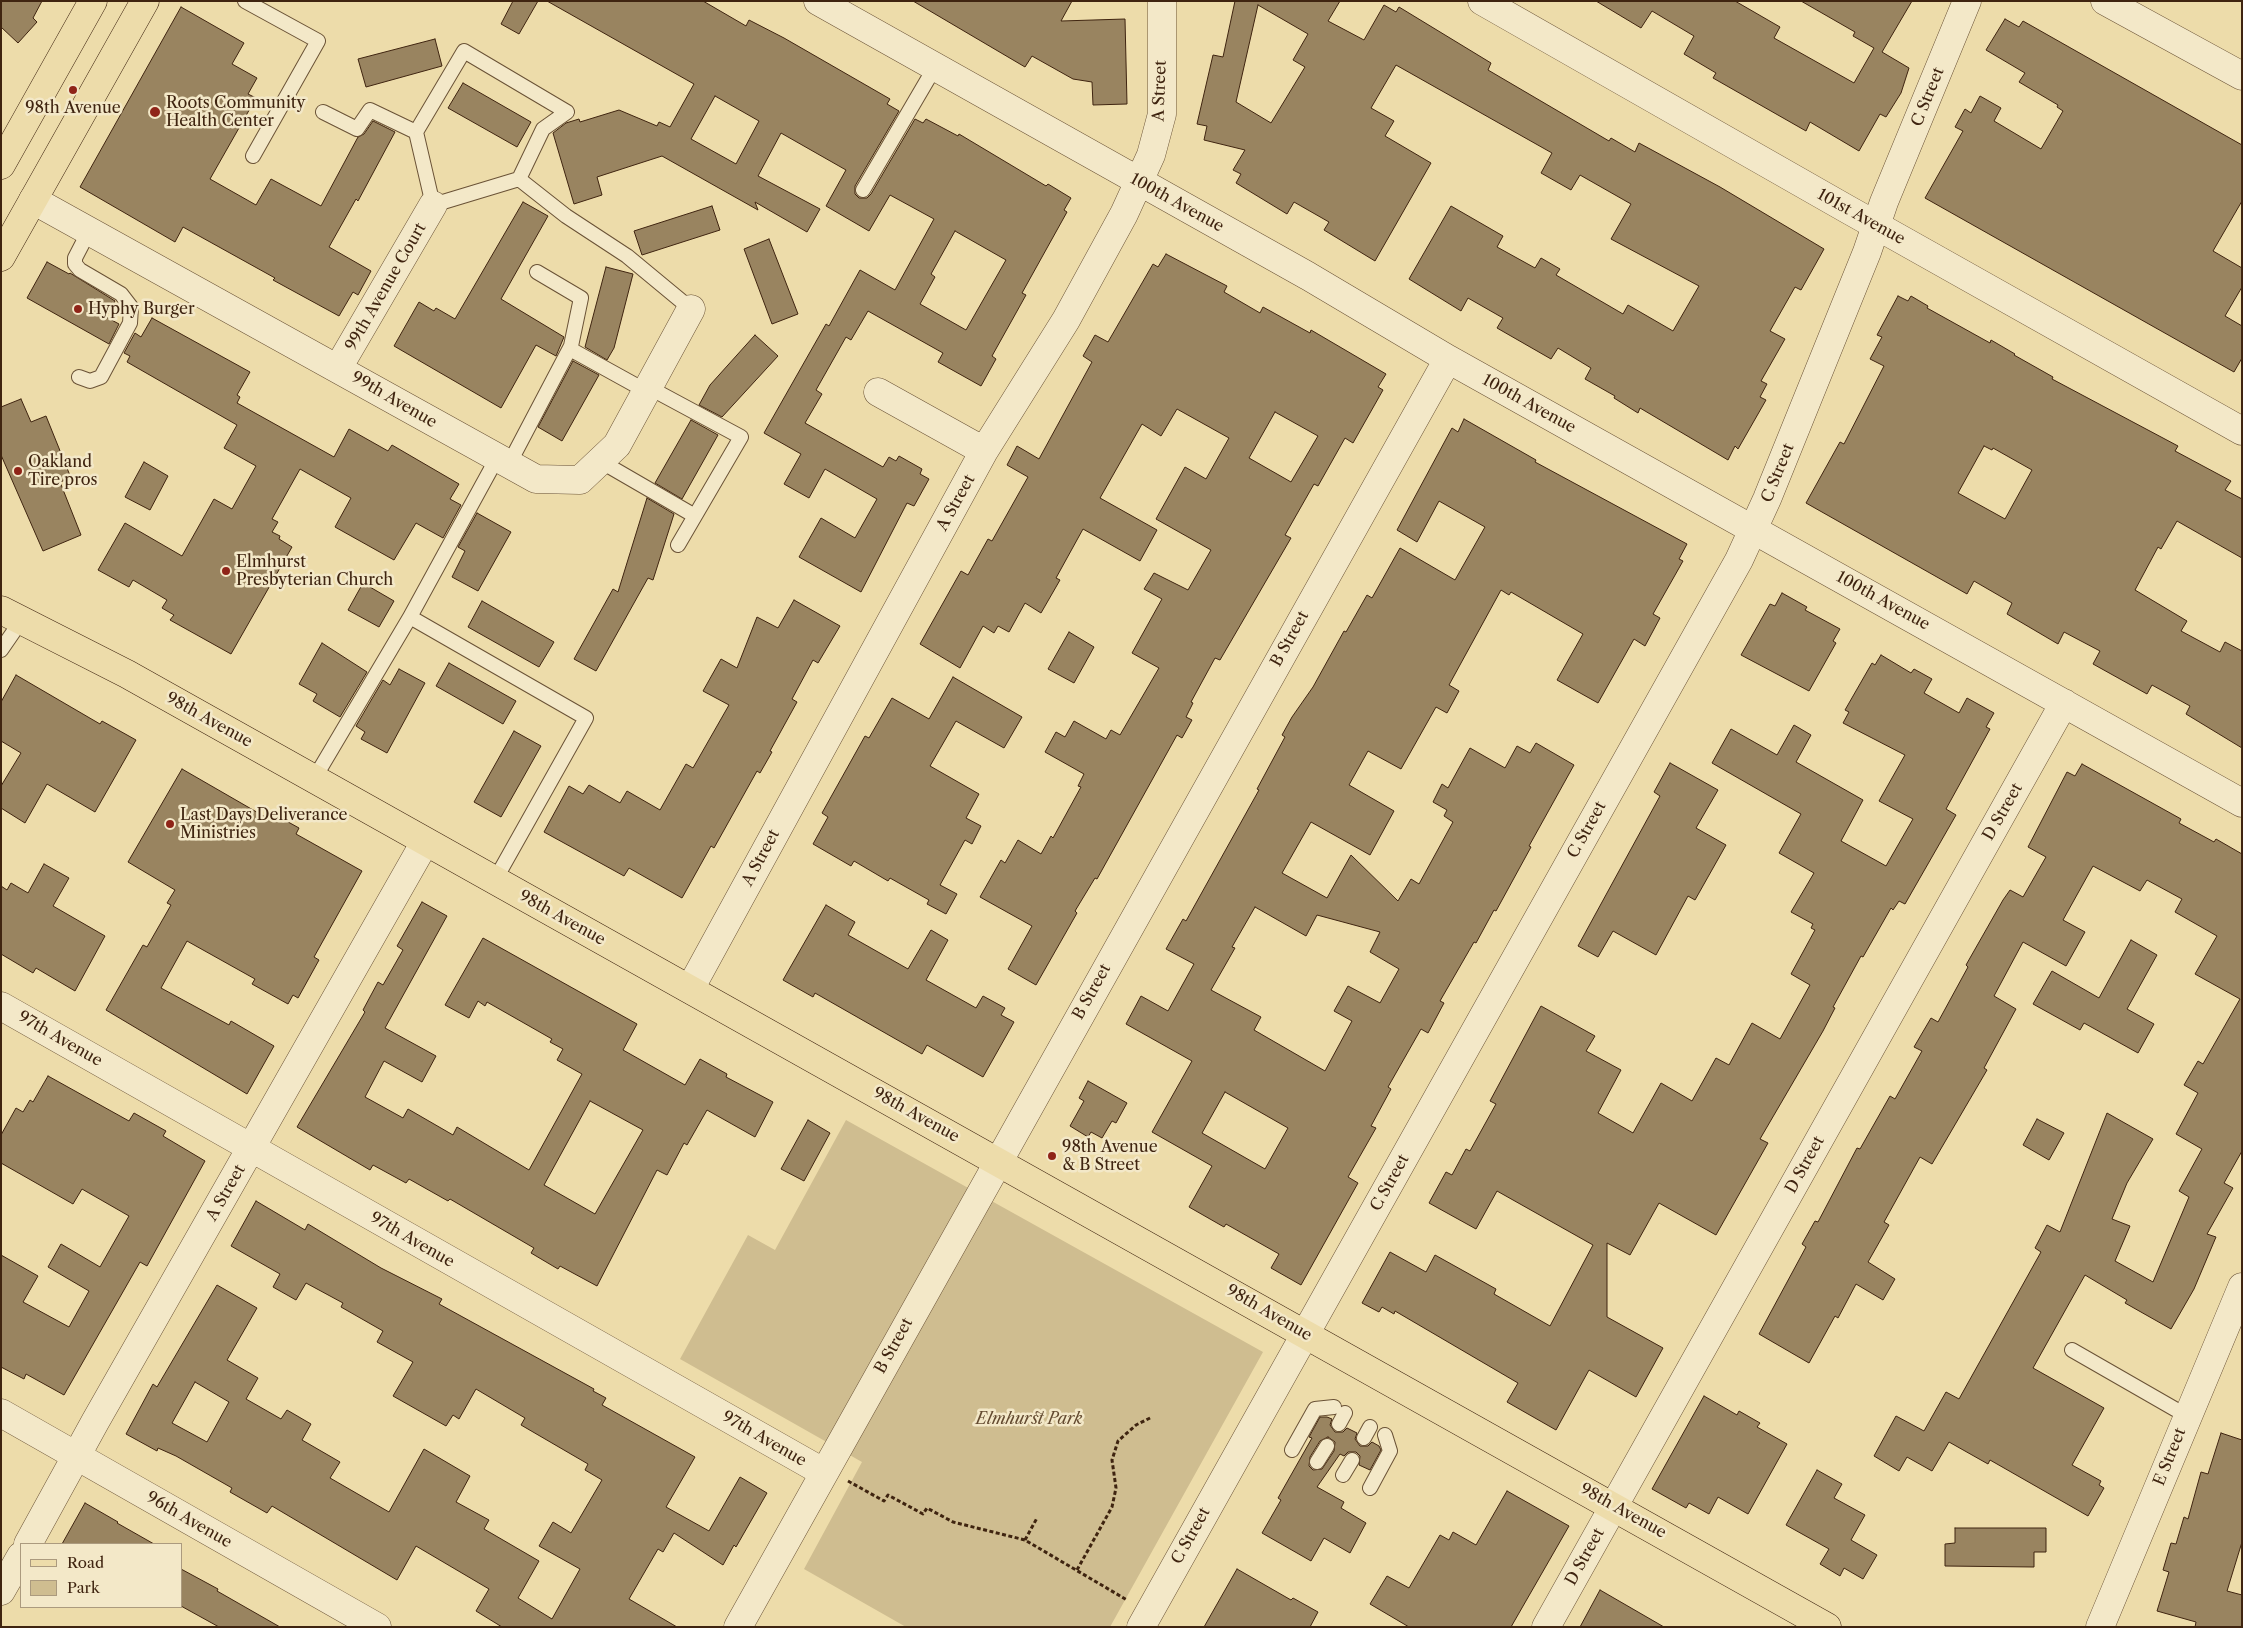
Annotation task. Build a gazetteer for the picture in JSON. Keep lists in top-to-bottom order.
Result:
{
  "streets": {
    "main road": ["98th Avenue"],
    "street": [
      "A Street",
      "C Street",
      "100th Avenue",
      "101st Avenue",
      "99th Avenue Court",
      "99th Avenue",
      "B Street",
      "D Street",
      "97th Avenue",
      "E Street",
      "96th Avenue"
    ]
  },
  "crossings": [
    ["A Street", "100th Avenue"],
    ["A Street", "98th Avenue"],
    ["A Street", "97th Avenue"],
    ["A Street", "96th Avenue"],
    ["C Street", "100th Avenue"],
    ["C Street", "101st Avenue"],
    ["C Street", "98th Avenue"],
    ["100th Avenue", "B Street"],
    ["100th Avenue", "D Street"],
    ["99th Avenue Court", "99th Avenue"],
    ["B Street", "98th Avenue"],
    ["B Street", "97th Avenue"],
    ["98th Avenue", "D Street"]
  ],
  "parks": ["Elmhurst Park"],
  "places": [
    "98th Avenue",
    "Roots Community Health Center",
    "Hyphy Burger",
    "Oakland Tire pros",
    "Elmhurst Presbyterian Church",
    "Last Days Deliverance Ministries",
    "98th Avenue & B Street"
  ],
  "legend": ["Road", "Park"]
}
